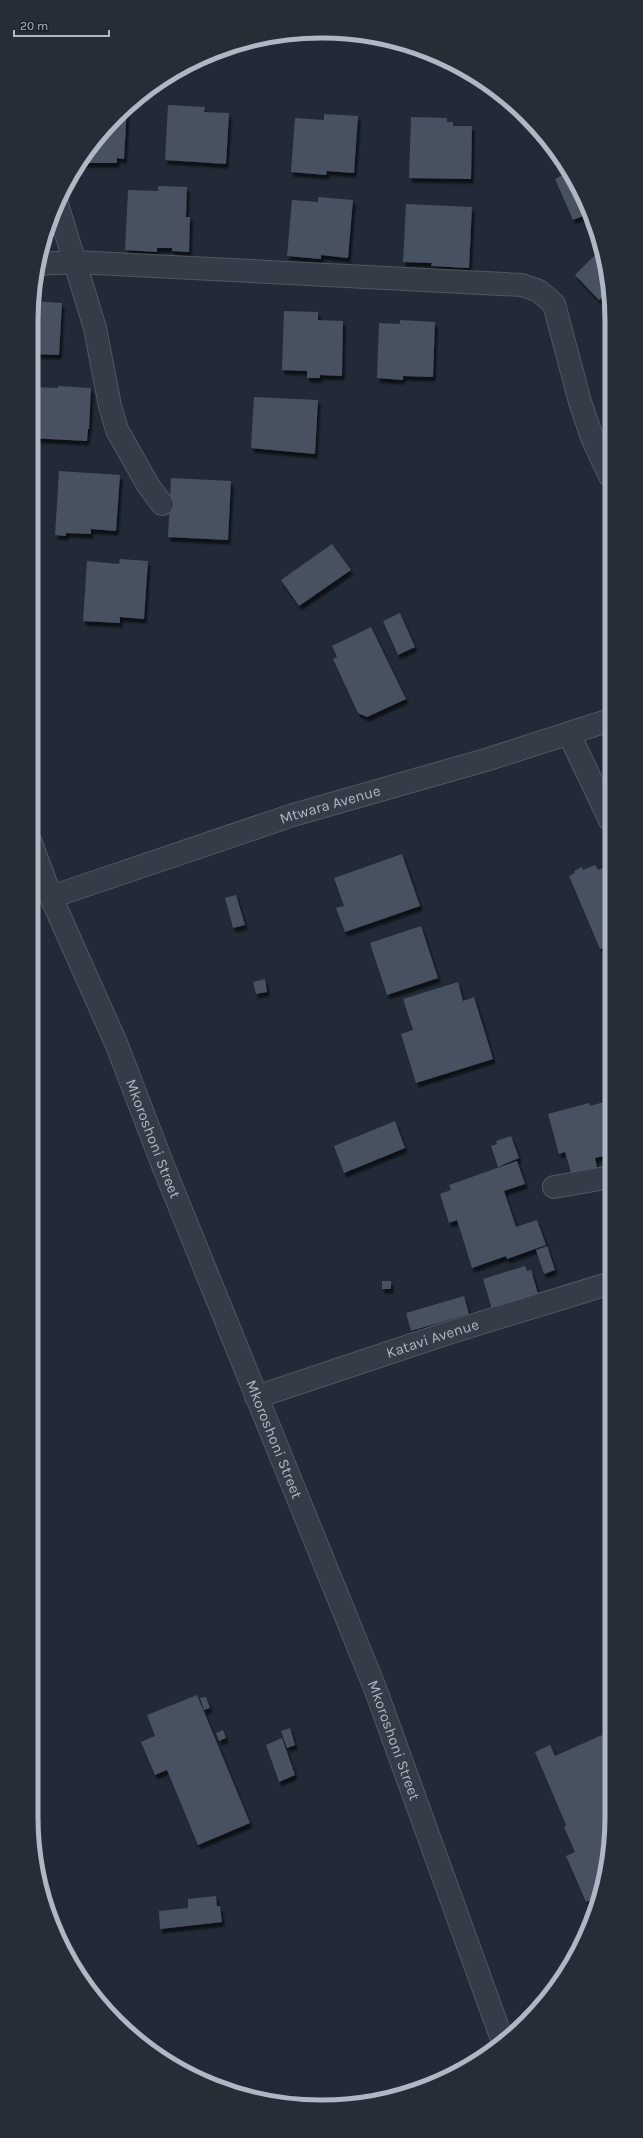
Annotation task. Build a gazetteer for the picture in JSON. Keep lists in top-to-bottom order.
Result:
{
  "streets": {
    "street": ["Mtwara Avenue", "Mkoroshoni Street", "Katavi Avenue"]
  },
  "crossings": [
    ["Mtwara Avenue", "Mkoroshoni Street"],
    ["Mkoroshoni Street", "Katavi Avenue"]
  ],
  "scale_bar": "20 m"
}
